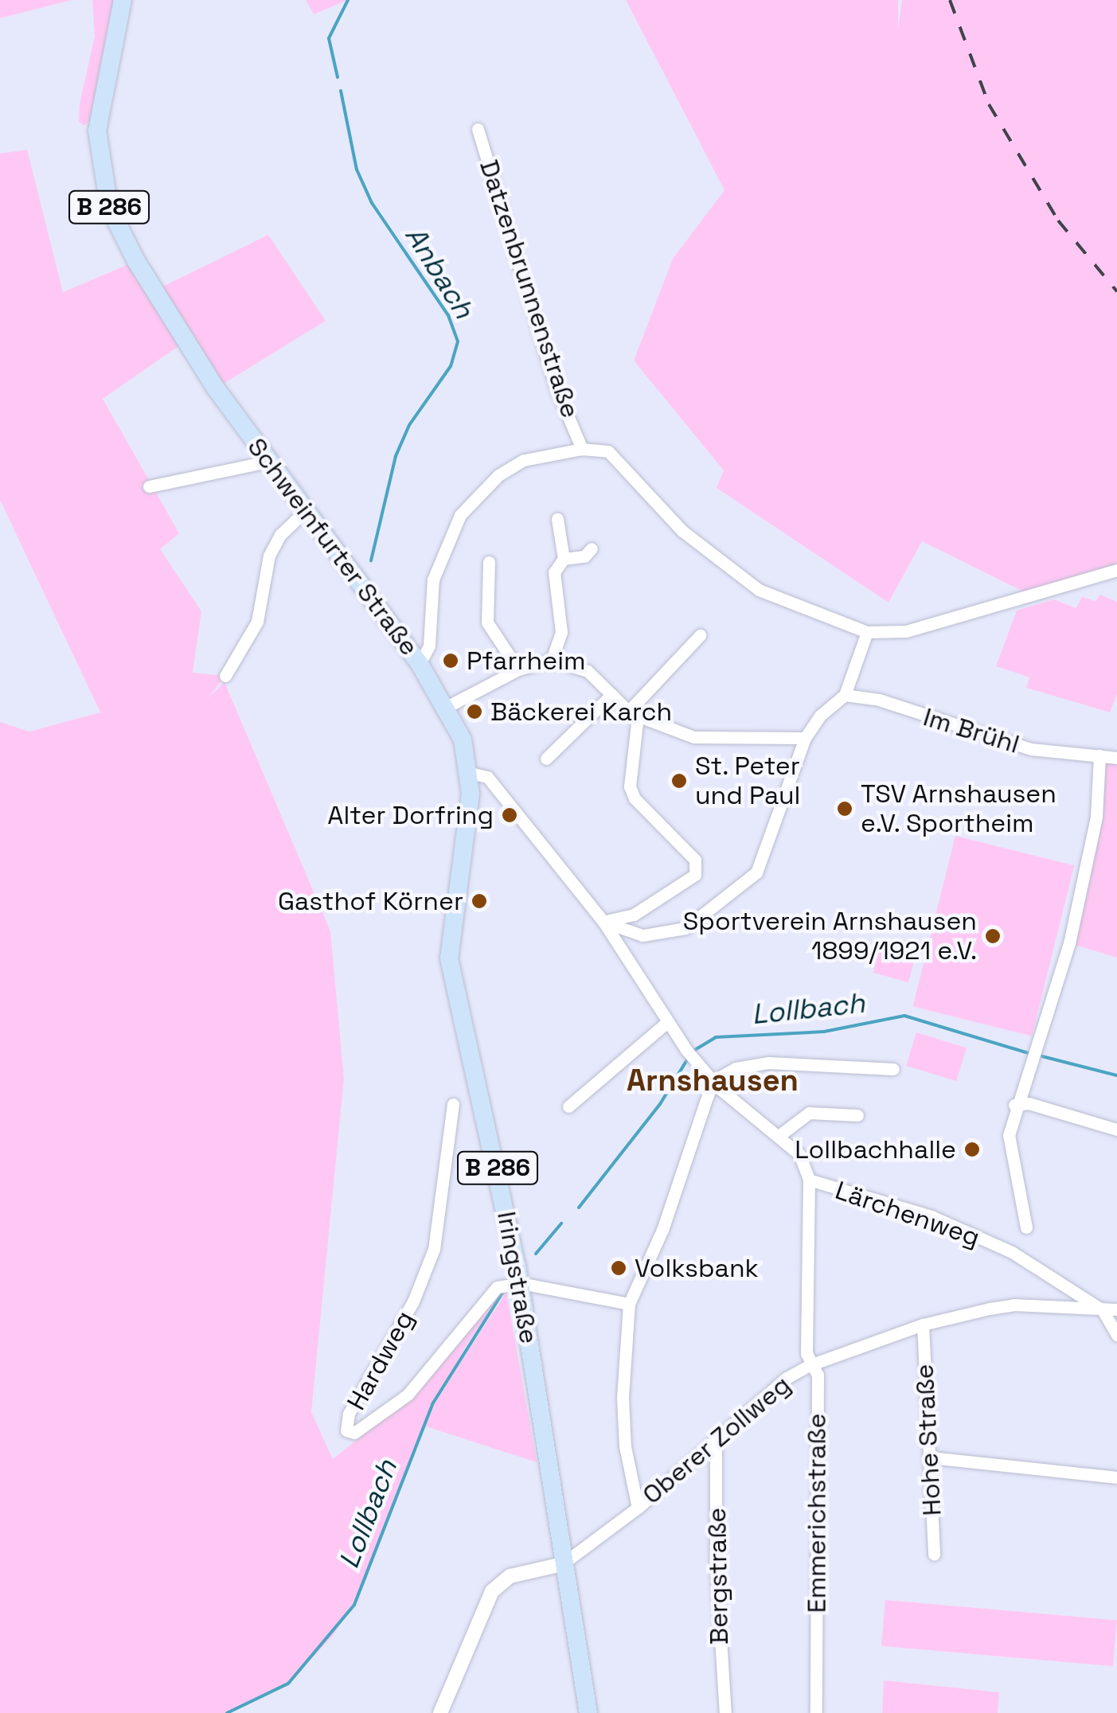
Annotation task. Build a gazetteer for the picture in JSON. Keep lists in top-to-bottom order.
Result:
{
  "streets": {
    "main road": ["B 286", "Schweinfurter Straße", "Iringstraße"],
    "street": [
      "Datzenbrunnenstraße",
      "Im Brühl",
      "Lärchenweg",
      "Hardweg",
      "Oberer Zollweg",
      "Hohe Straße",
      "Emmerichstraße",
      "Bergstraße"
    ]
  },
  "crossings": [
    ["Schweinfurter Straße", "Iringstraße"],
    ["Lärchenweg", "Oberer Zollweg"],
    ["Lärchenweg", "Emmerichstraße"],
    ["Iringstraße", "Hardweg"],
    ["Iringstraße", "Oberer Zollweg"],
    ["Oberer Zollweg", "Hohe Straße"],
    ["Oberer Zollweg", "Emmerichstraße"],
    ["Oberer Zollweg", "Bergstraße"]
  ],
  "districts": ["Arnshausen"],
  "water": ["Anbach", "Lollbach"],
  "places": [
    "Pfarrheim",
    "Bäckerei Karch",
    "St. Peter und Paul",
    "TSV Arnshausen e.V. Sportheim",
    "Alter Dorfring",
    "Gasthof Körner",
    "Sportverein Arnshausen 1899/1921 e.V.",
    "Lollbachhalle",
    "Volksbank"
  ]
}
